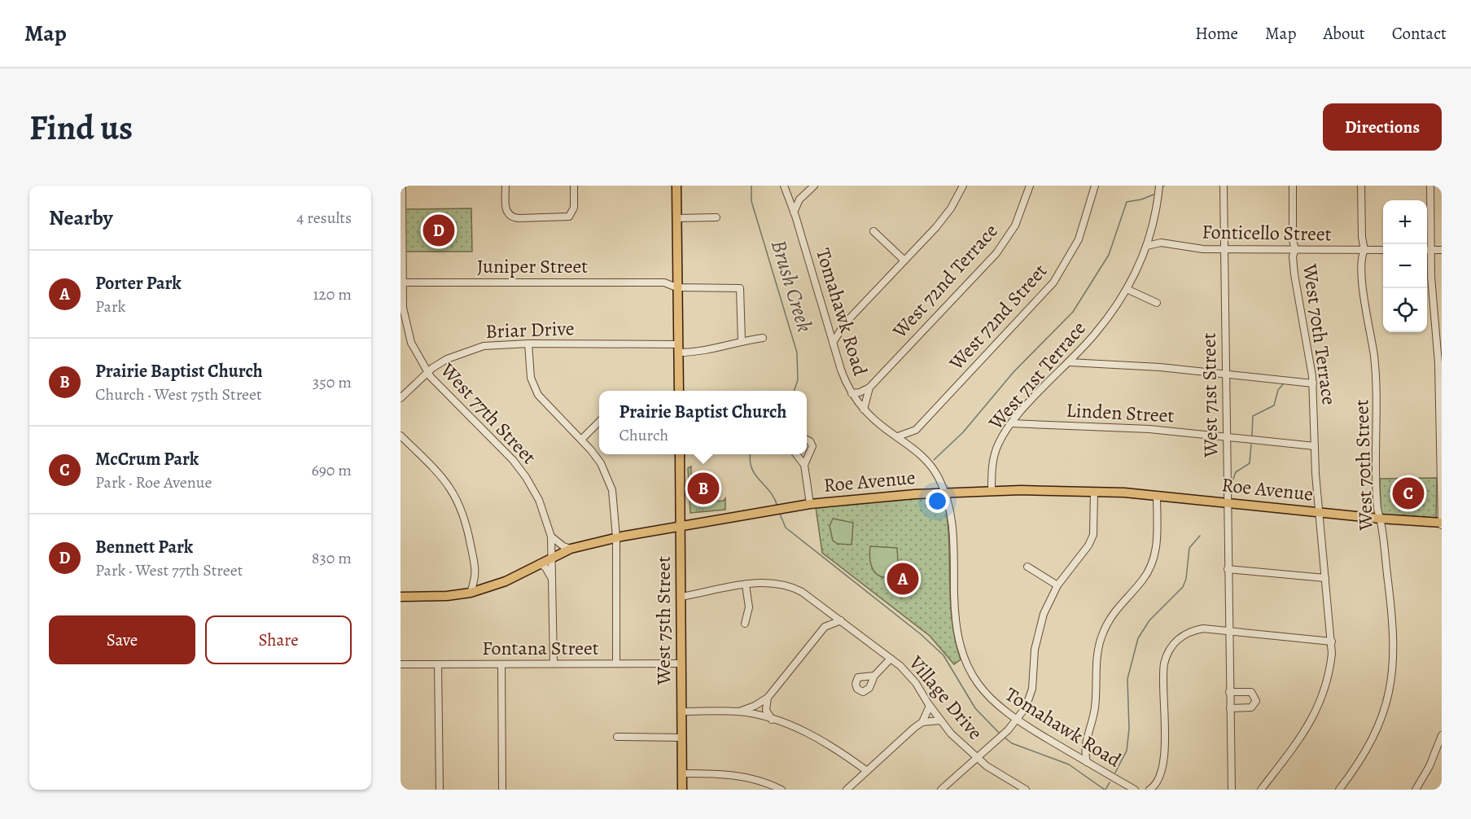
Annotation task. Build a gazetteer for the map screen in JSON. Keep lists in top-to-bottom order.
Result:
{
  "streets": {
    "main road": ["Roe Avenue", "West 75th Street"],
    "street": [
      "Fonticello Street",
      "Juniper Street",
      "West 72nd Terrace",
      "Tomahawk Road",
      "West 72nd Street",
      "Briar Drive",
      "West 70th Terrace",
      "West 71st Terrace",
      "West 71st Street",
      "Linden Street",
      "West 77th Street",
      "West 70th Street",
      "Fontana Street",
      "Village Drive"
    ]
  },
  "crossings": [
    ["Fonticello Street", "West 70th Terrace"],
    ["Fonticello Street", "West 71st Terrace"],
    ["Fonticello Street", "West 71st Street"],
    ["Fonticello Street", "West 70th Street"],
    ["Juniper Street", "Briar Drive"],
    ["Juniper Street", "West 77th Street"],
    ["West 72nd Terrace", "Tomahawk Road"],
    ["Tomahawk Road", "West 72nd Street"],
    ["Tomahawk Road", "Roe Avenue"],
    ["Briar Drive", "West 77th Street"],
    ["West 70th Terrace", "Linden Street"],
    ["West 70th Terrace", "Roe Avenue"],
    ["West 71st Terrace", "Linden Street"],
    ["West 71st Terrace", "Roe Avenue"],
    ["West 71st Street", "Linden Street"],
    ["West 71st Street", "Roe Avenue"],
    ["West 77th Street", "Roe Avenue"],
    ["West 77th Street", "Fontana Street"],
    ["West 70th Street", "Roe Avenue"],
    ["Roe Avenue", "West 75th Street"],
    ["West 75th Street", "Fontana Street"],
    ["West 75th Street", "Village Drive"]
  ],
  "water": ["Brush Creek"],
  "page": {
    "header": "Map",
    "nav": [
      "Home",
      "Map",
      "About",
      "Contact"
    ],
    "buttons": [
      "Directions",
      ["Save", "Share"]
    ],
    "title": "Find us",
    "heading": ["Nearby", "4 results"],
    "map_buttons": ["+", "−"],
    "pins": [
      "D",
      "B",
      "C",
      "A"
    ],
    "list": [
      {
        "mark": "A",
        "name": "Porter Park",
        "note": "Park",
        "value": "120 m"
      },
      {
        "mark": "B",
        "name": "Prairie Baptist Church",
        "note": "Church · West 75th Street",
        "value": "350 m"
      },
      {
        "mark": "C",
        "name": "McCrum Park",
        "note": "Park · Roe Avenue",
        "value": "690 m"
      },
      {
        "mark": "D",
        "name": "Bennett Park",
        "note": "Park · West 77th Street",
        "value": "830 m"
      }
    ],
    "popup": ["Prairie Baptist Church", "Church"]
  }
}
